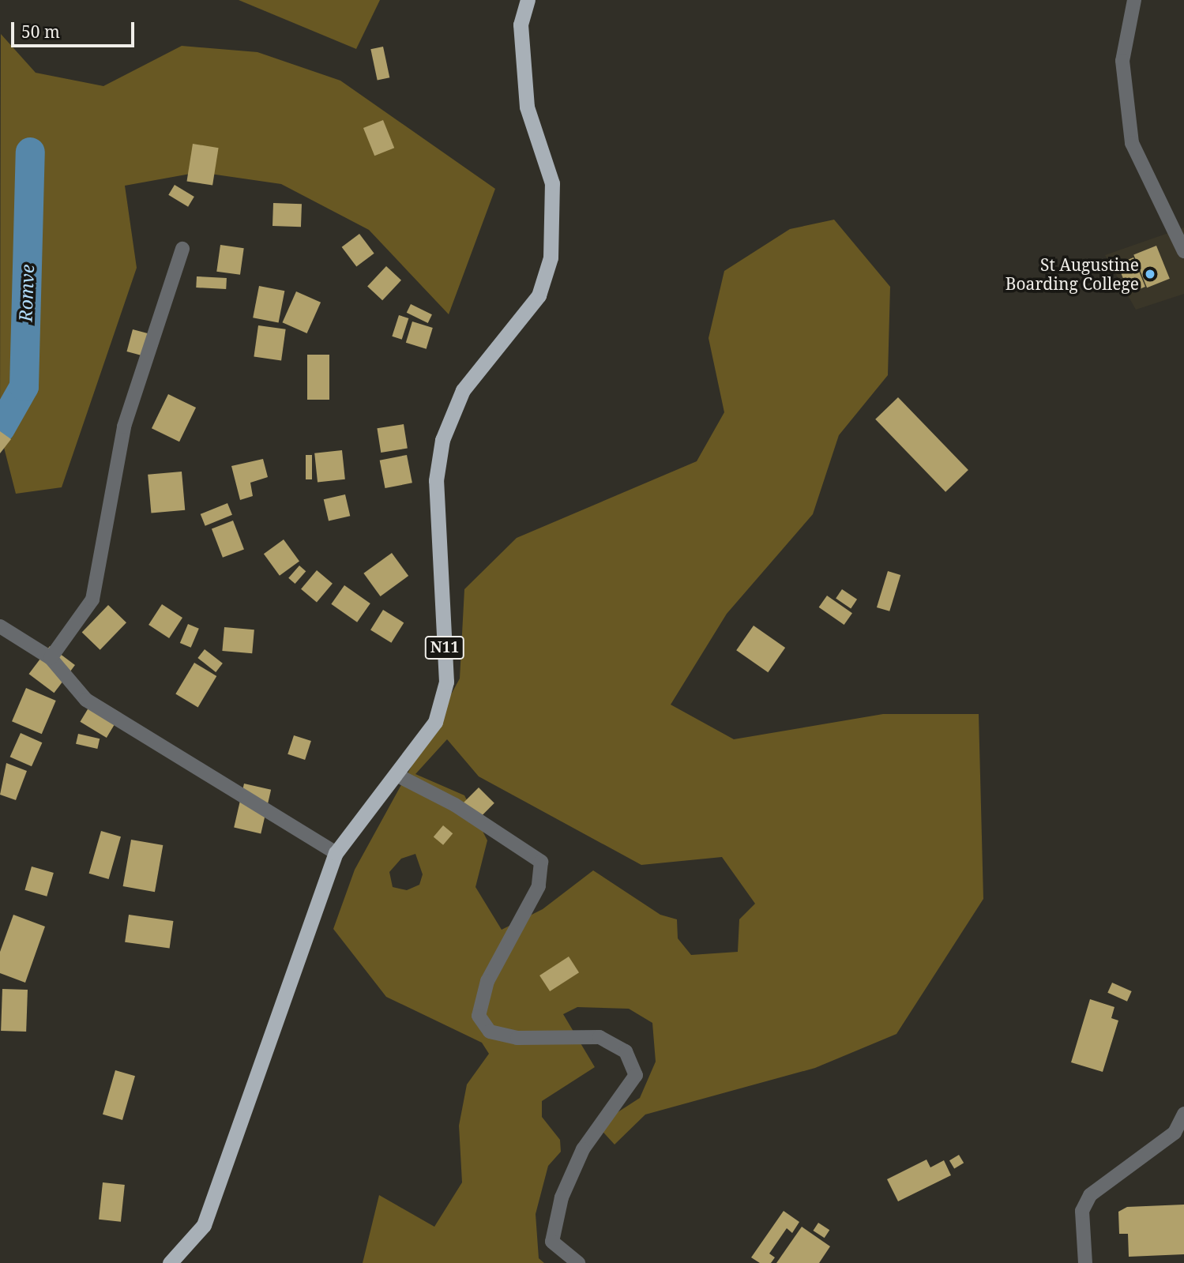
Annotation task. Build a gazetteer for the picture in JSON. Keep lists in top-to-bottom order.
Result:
{
  "streets": {
    "highway": ["N11"]
  },
  "water": ["Romve"],
  "places": ["St Augustine Boarding College"],
  "scale_bar": "50 m"
}
